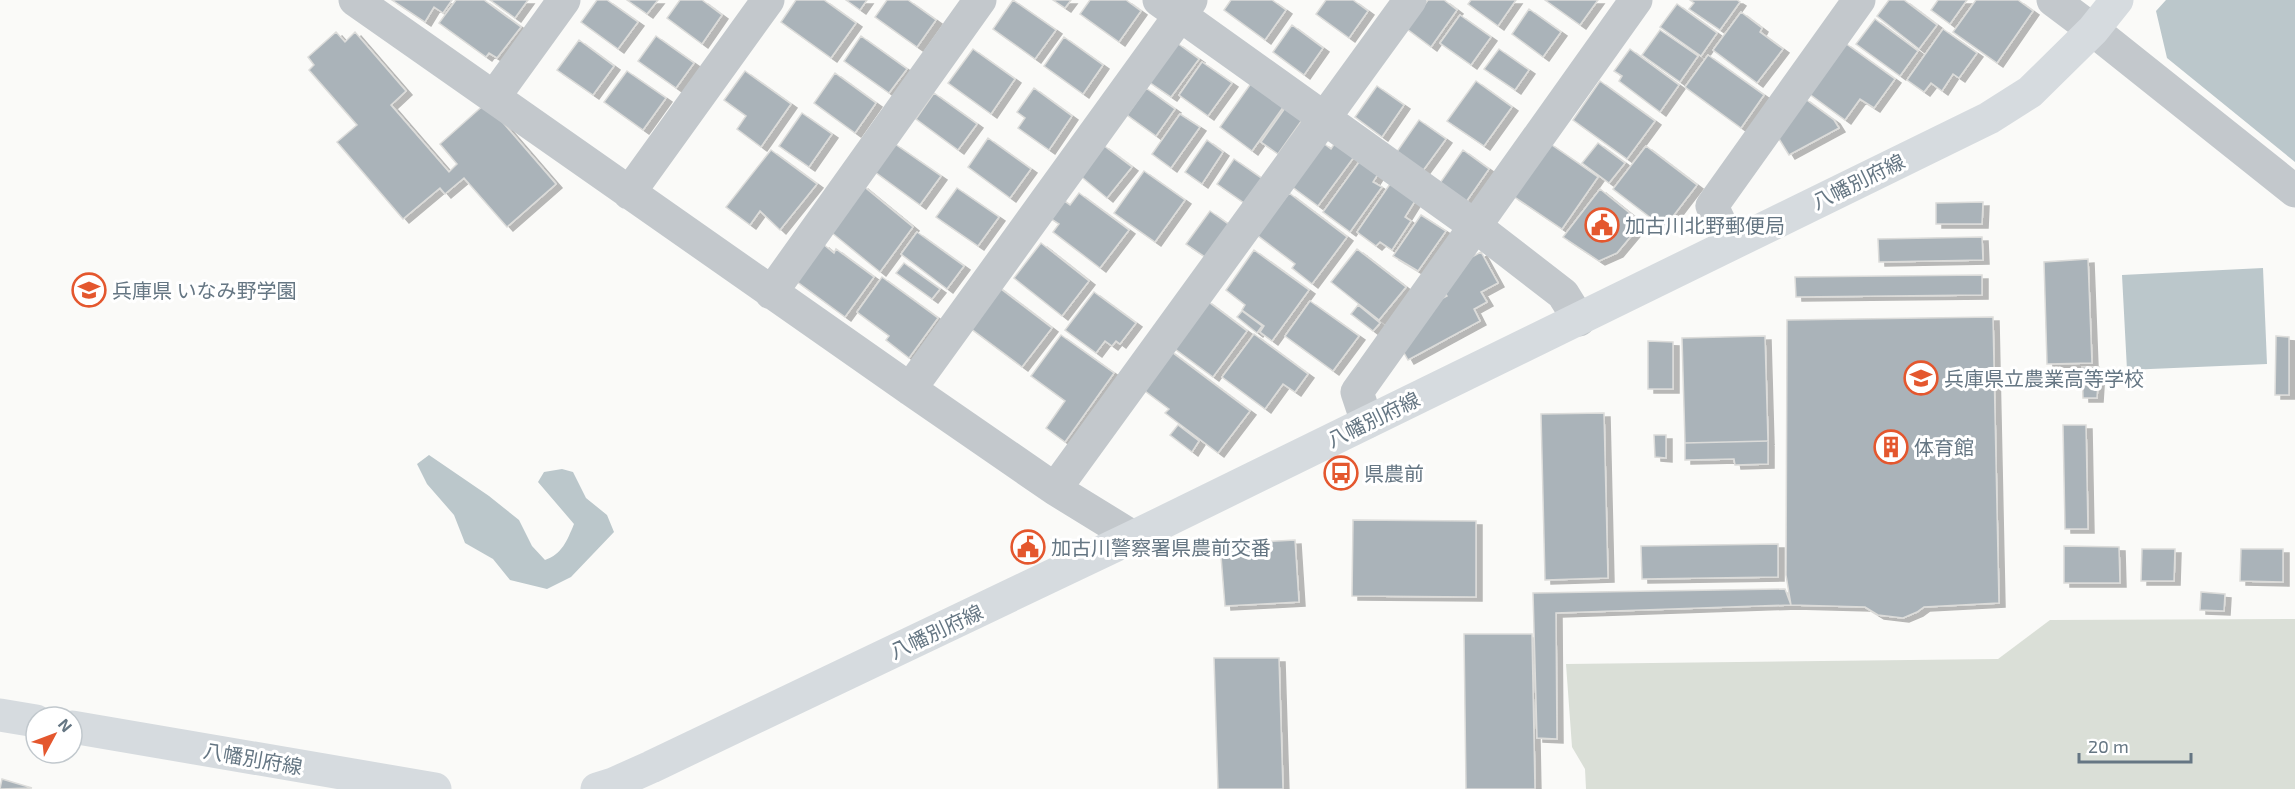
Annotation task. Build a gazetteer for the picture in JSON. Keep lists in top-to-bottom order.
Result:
{
  "streets": {
    "main road": ["八幡別府線"]
  },
  "places": {
    "public building": ["加古川北野郵便局", "加古川警察署県農前交番"],
    "school or university": ["兵庫県 いなみ野学園", "兵庫県立農業高等学校"],
    "building": ["体育館"],
    "bus stop": ["県農前"]
  },
  "scale_bar": "20 m",
  "north": "top right"
}
